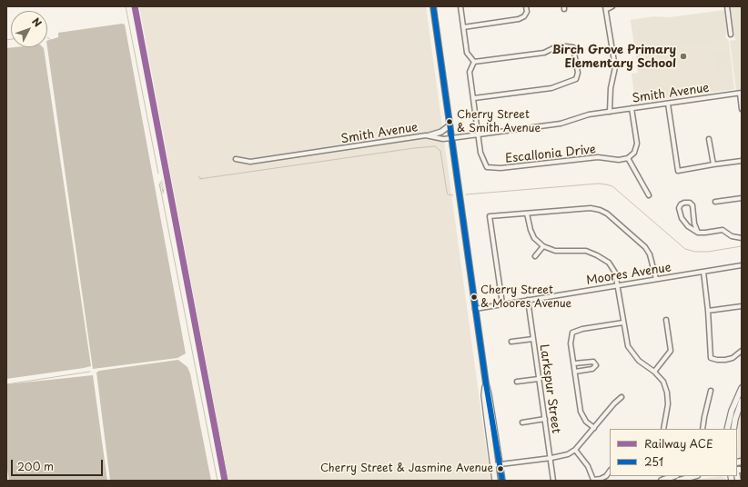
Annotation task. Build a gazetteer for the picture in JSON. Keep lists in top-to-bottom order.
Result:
{
  "streets": {
    "street": [
      "Smith Avenue",
      "Escallonia Drive",
      "Moores Avenue",
      "Larkspur Street"
    ]
  },
  "crossings": [
    ["Smith Avenue", "Escallonia Drive"],
    ["Moores Avenue", "Larkspur Street"]
  ],
  "places": [
    "Birch Grove Primary Elementary School",
    "Cherry Street & Smith Avenue",
    "Cherry Street & Moores Avenue",
    "Cherry Street & Jasmine Avenue"
  ],
  "lines": ["rail line ACE", "transit line 251"],
  "legend": ["Railway ACE", "251"],
  "scale_bar": "200 m",
  "north": "top right"
}
